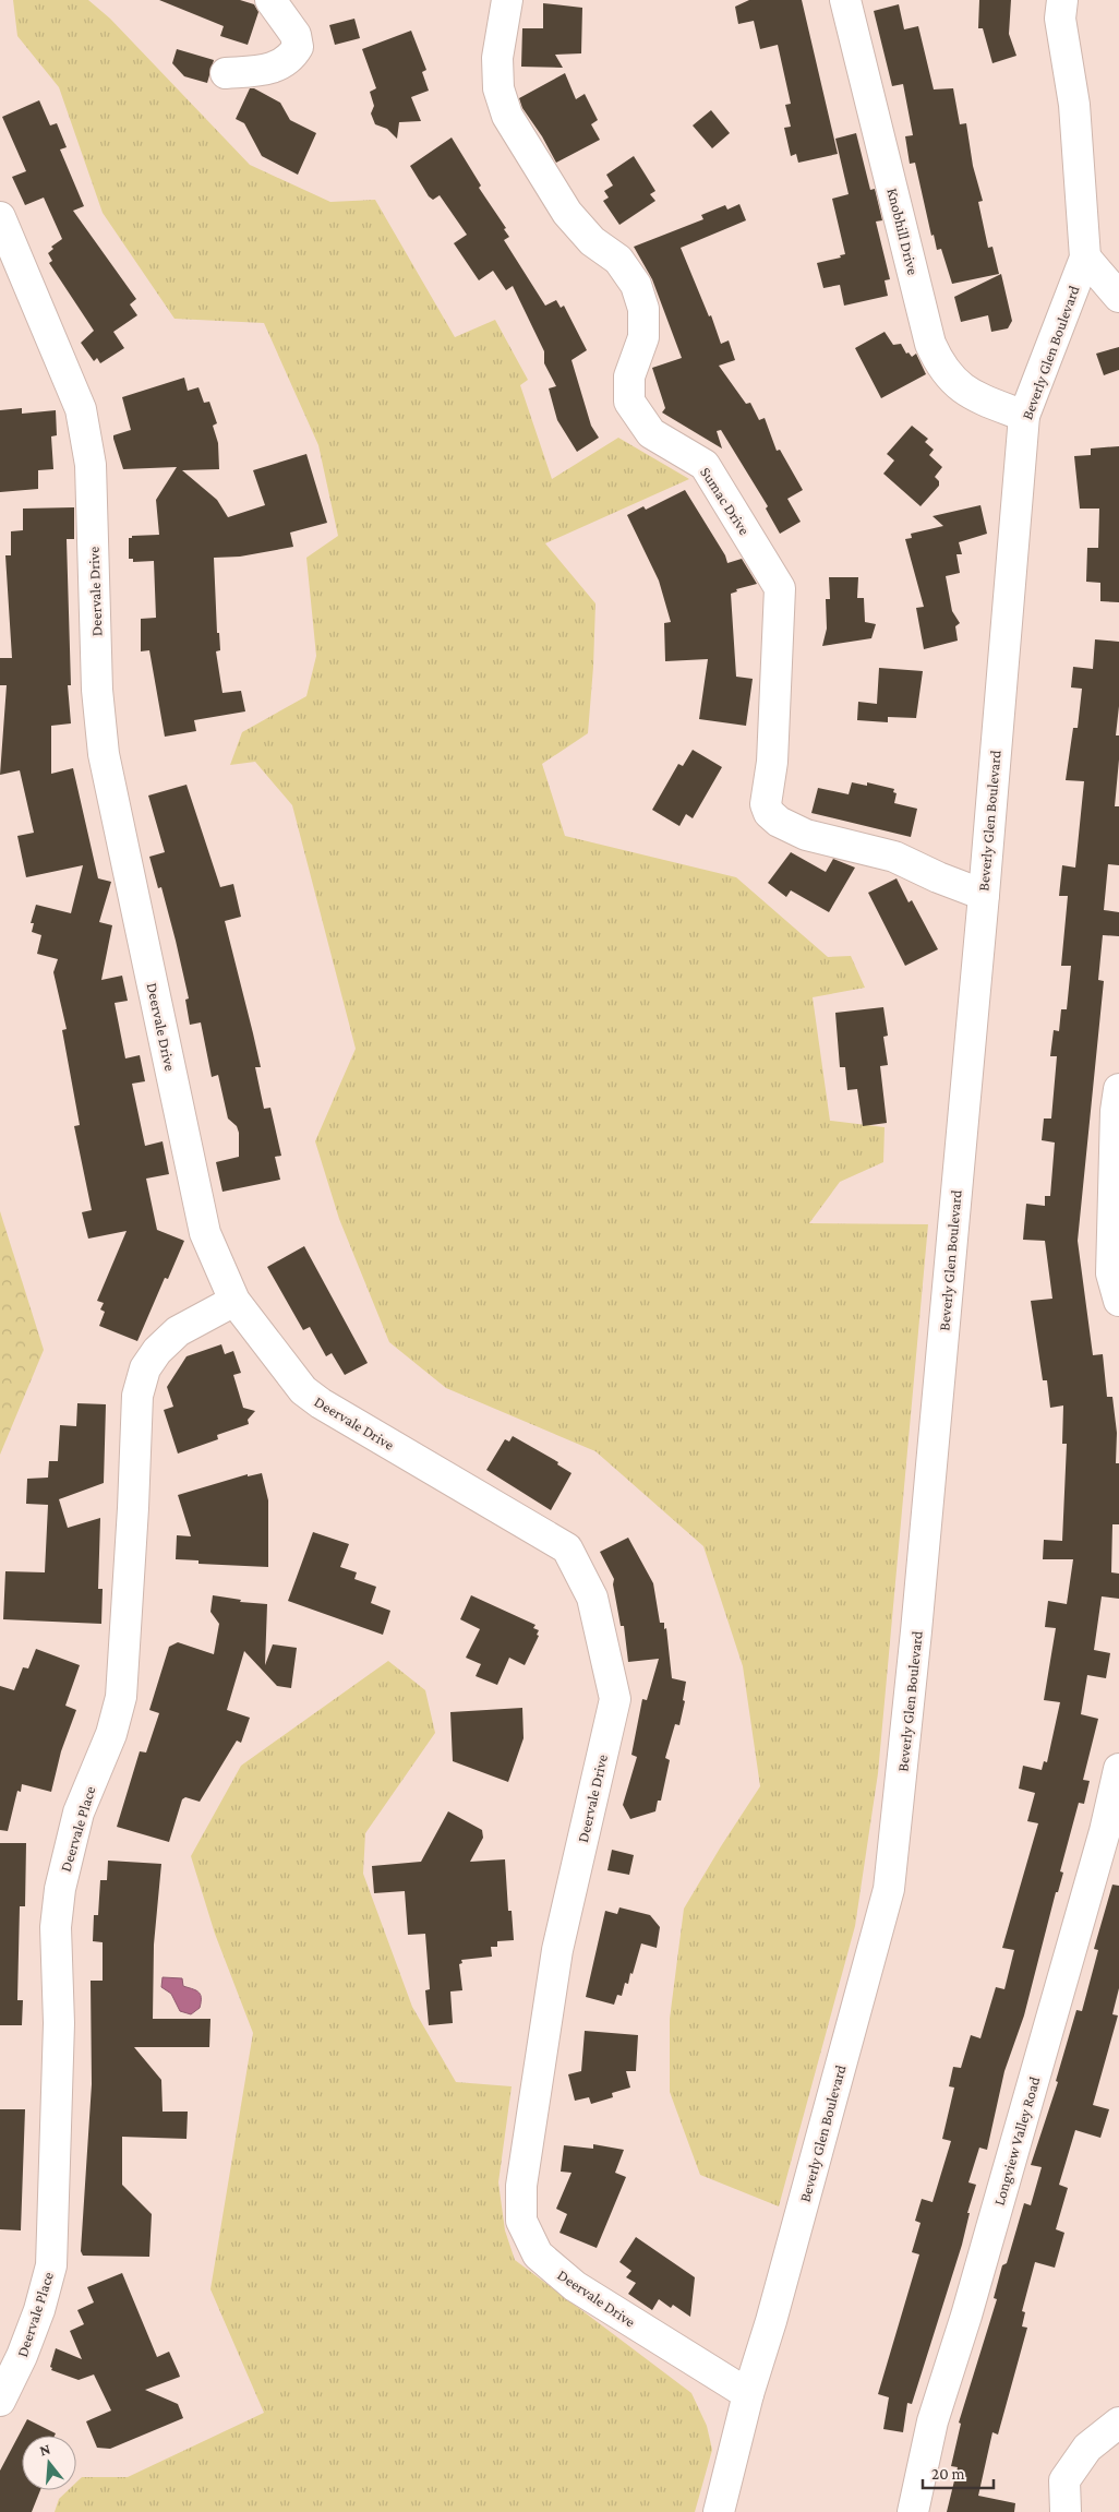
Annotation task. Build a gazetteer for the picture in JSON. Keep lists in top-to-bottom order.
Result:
{
  "streets": {
    "street": [
      "Knobhill Drive",
      "Beverly Glen Boulevard",
      "Sumac Drive",
      "Deervale Drive",
      "Deervale Place",
      "Longview Valley Road"
    ]
  },
  "crossings": [
    ["Knobhill Drive", "Beverly Glen Boulevard"],
    ["Beverly Glen Boulevard", "Sumac Drive"],
    ["Beverly Glen Boulevard", "Deervale Drive"],
    ["Deervale Drive", "Deervale Place"]
  ],
  "scale_bar": "20 m",
  "north": "top"
}
